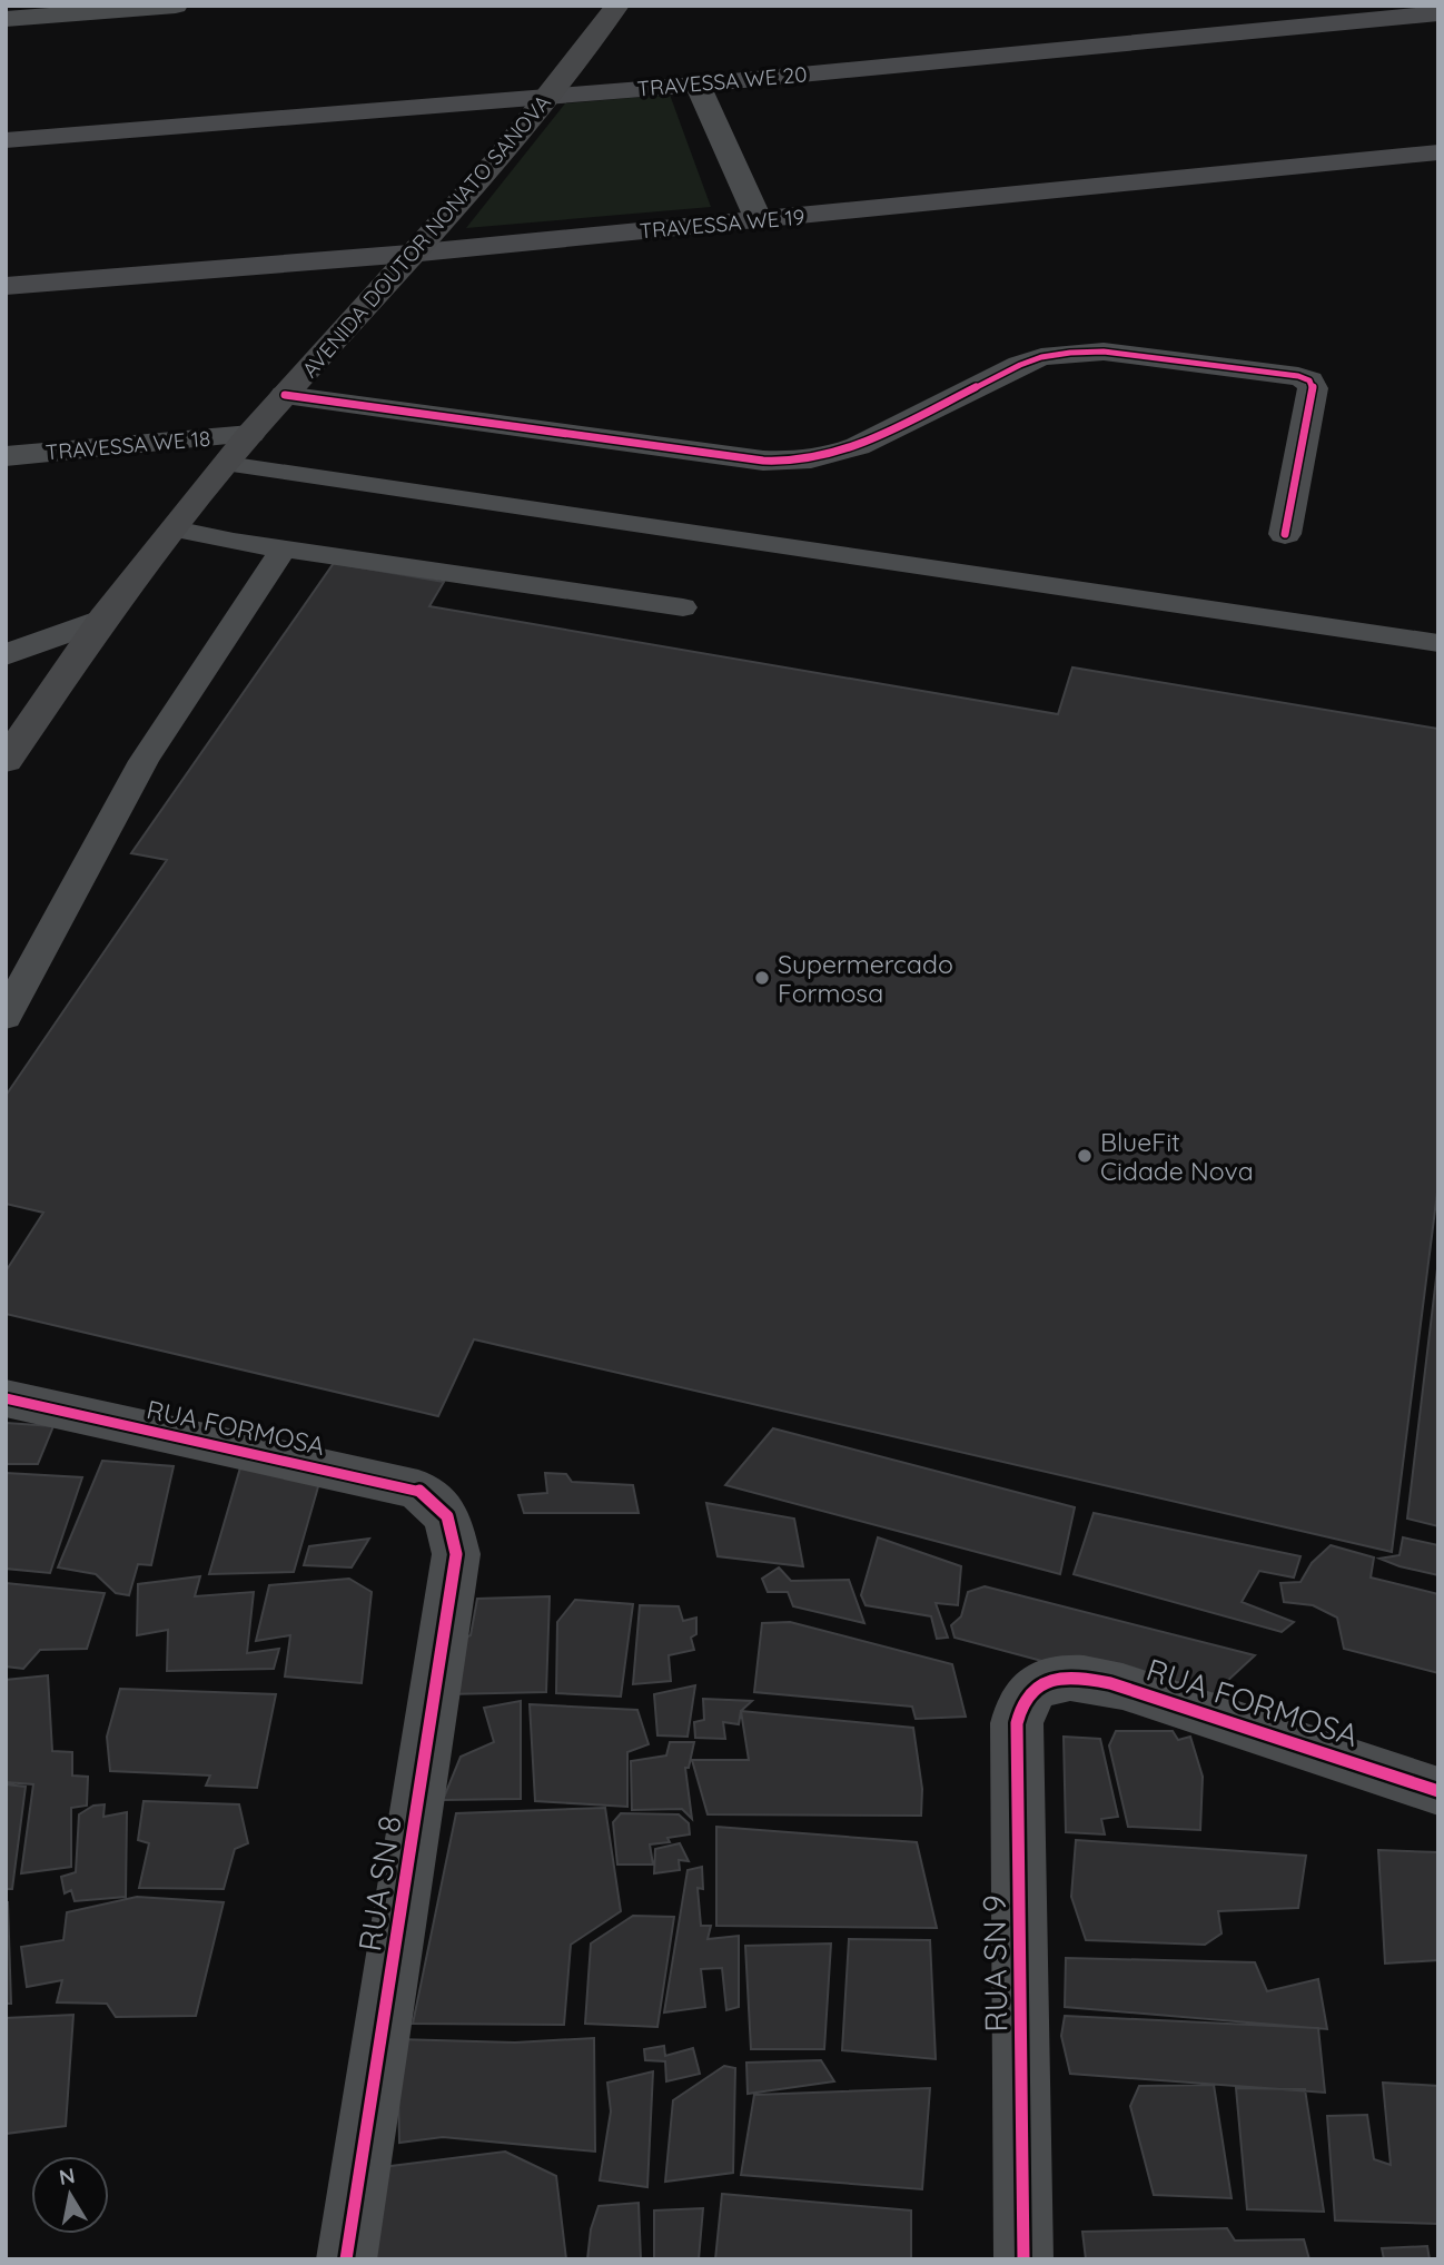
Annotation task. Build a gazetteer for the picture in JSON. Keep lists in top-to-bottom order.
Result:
{
  "streets": {
    "main road": ["TRAVESSA WE 20", "TRAVESSA WE 19", "AVENIDA DOUTOR NONATO SANOVA"],
    "street": [
      "TRAVESSA WE 18",
      "RUA FORMOSA",
      "RUA SN 8",
      "RUA SN 9"
    ]
  },
  "crossings": [
    ["TRAVESSA WE 20", "AVENIDA DOUTOR NONATO SANOVA"],
    ["TRAVESSA WE 19", "AVENIDA DOUTOR NONATO SANOVA"],
    ["AVENIDA DOUTOR NONATO SANOVA", "TRAVESSA WE 18"],
    ["RUA FORMOSA", "RUA SN 8"],
    ["RUA FORMOSA", "RUA SN 9"]
  ],
  "places": ["Supermercado Formosa", "BlueFit Cidade Nova"],
  "north": "top"
}
